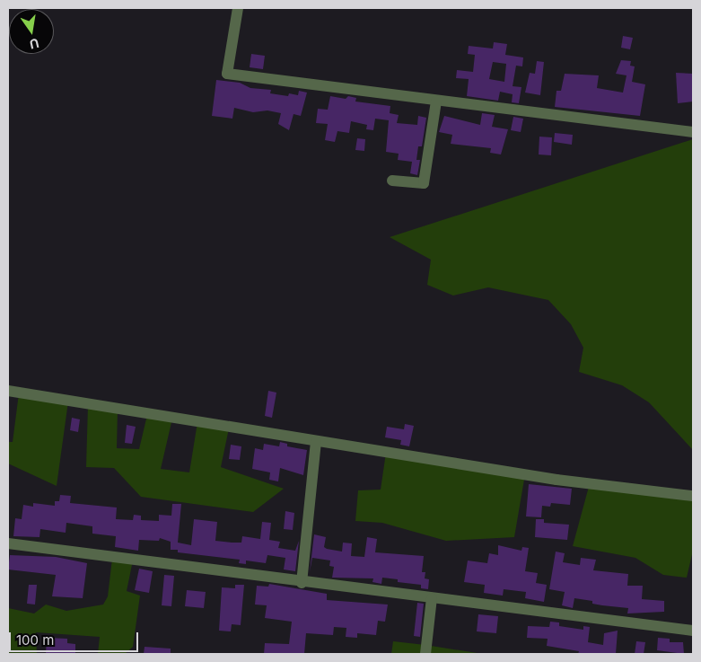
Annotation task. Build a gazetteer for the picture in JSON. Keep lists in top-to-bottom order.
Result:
{
  "scale_bar": "100 m",
  "north": "bottom"
}
